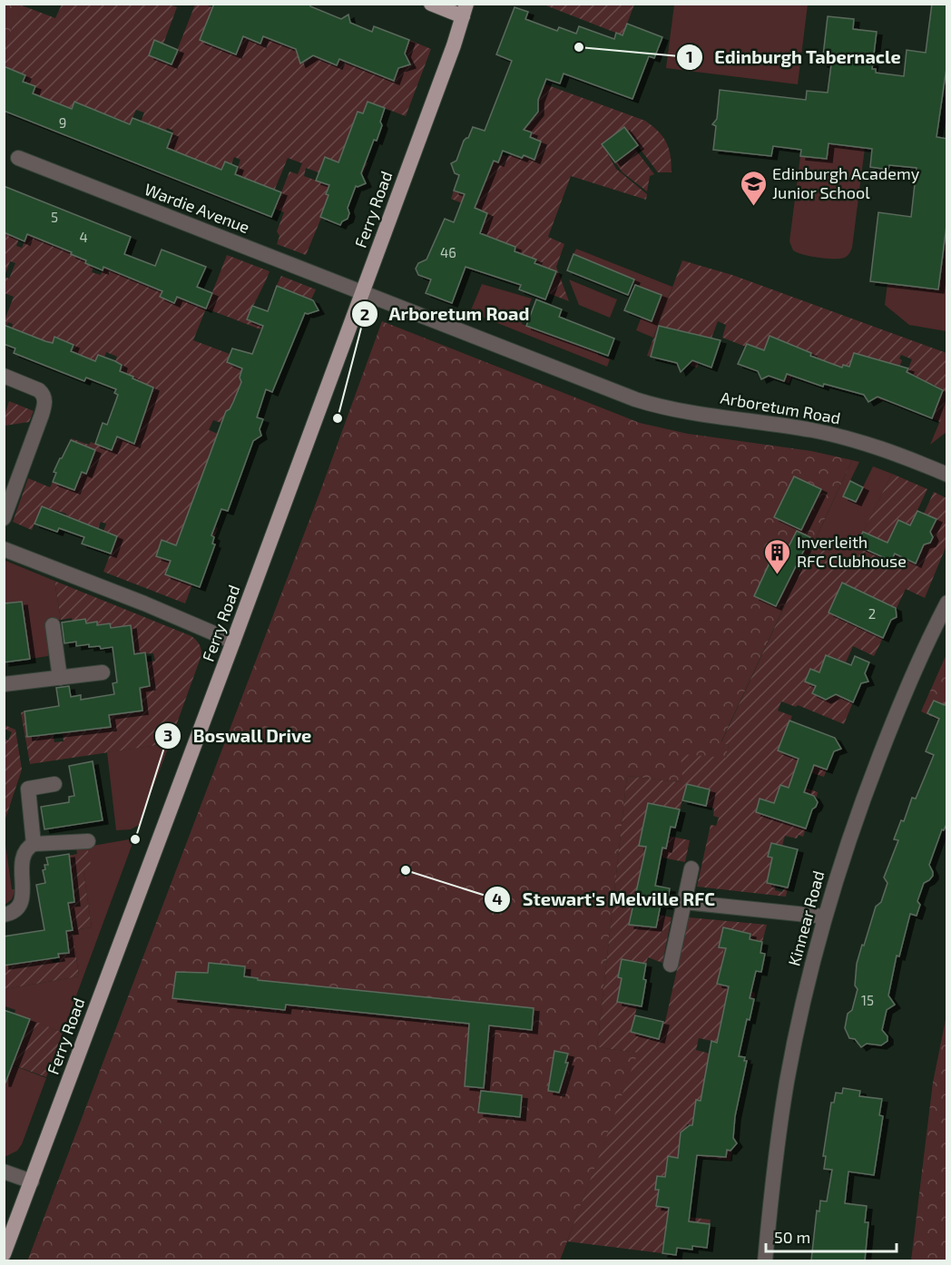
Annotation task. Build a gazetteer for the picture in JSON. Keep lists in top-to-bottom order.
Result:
{
  "streets": {
    "main road": ["Ferry Road"],
    "street": ["Wardie Avenue", "Arboretum Road", "Kinnear Road"]
  },
  "crossings": [
    ["Wardie Avenue", "Ferry Road"],
    ["Wardie Avenue", "Arboretum Road"],
    ["Ferry Road", "Arboretum Road"]
  ],
  "places": {
    "other": [
      "Edinburgh Tabernacle",
      "Arboretum Road",
      "Boswall Drive",
      "Stewart's Melville RFC"
    ],
    "school or university": ["Edinburgh Academy Junior School"],
    "building": ["Inverleith RFC Clubhouse"]
  },
  "house_numbers": [
    "9",
    "5",
    "4",
    "46",
    "2",
    "15"
  ],
  "scale_bar": "50 m"
}
